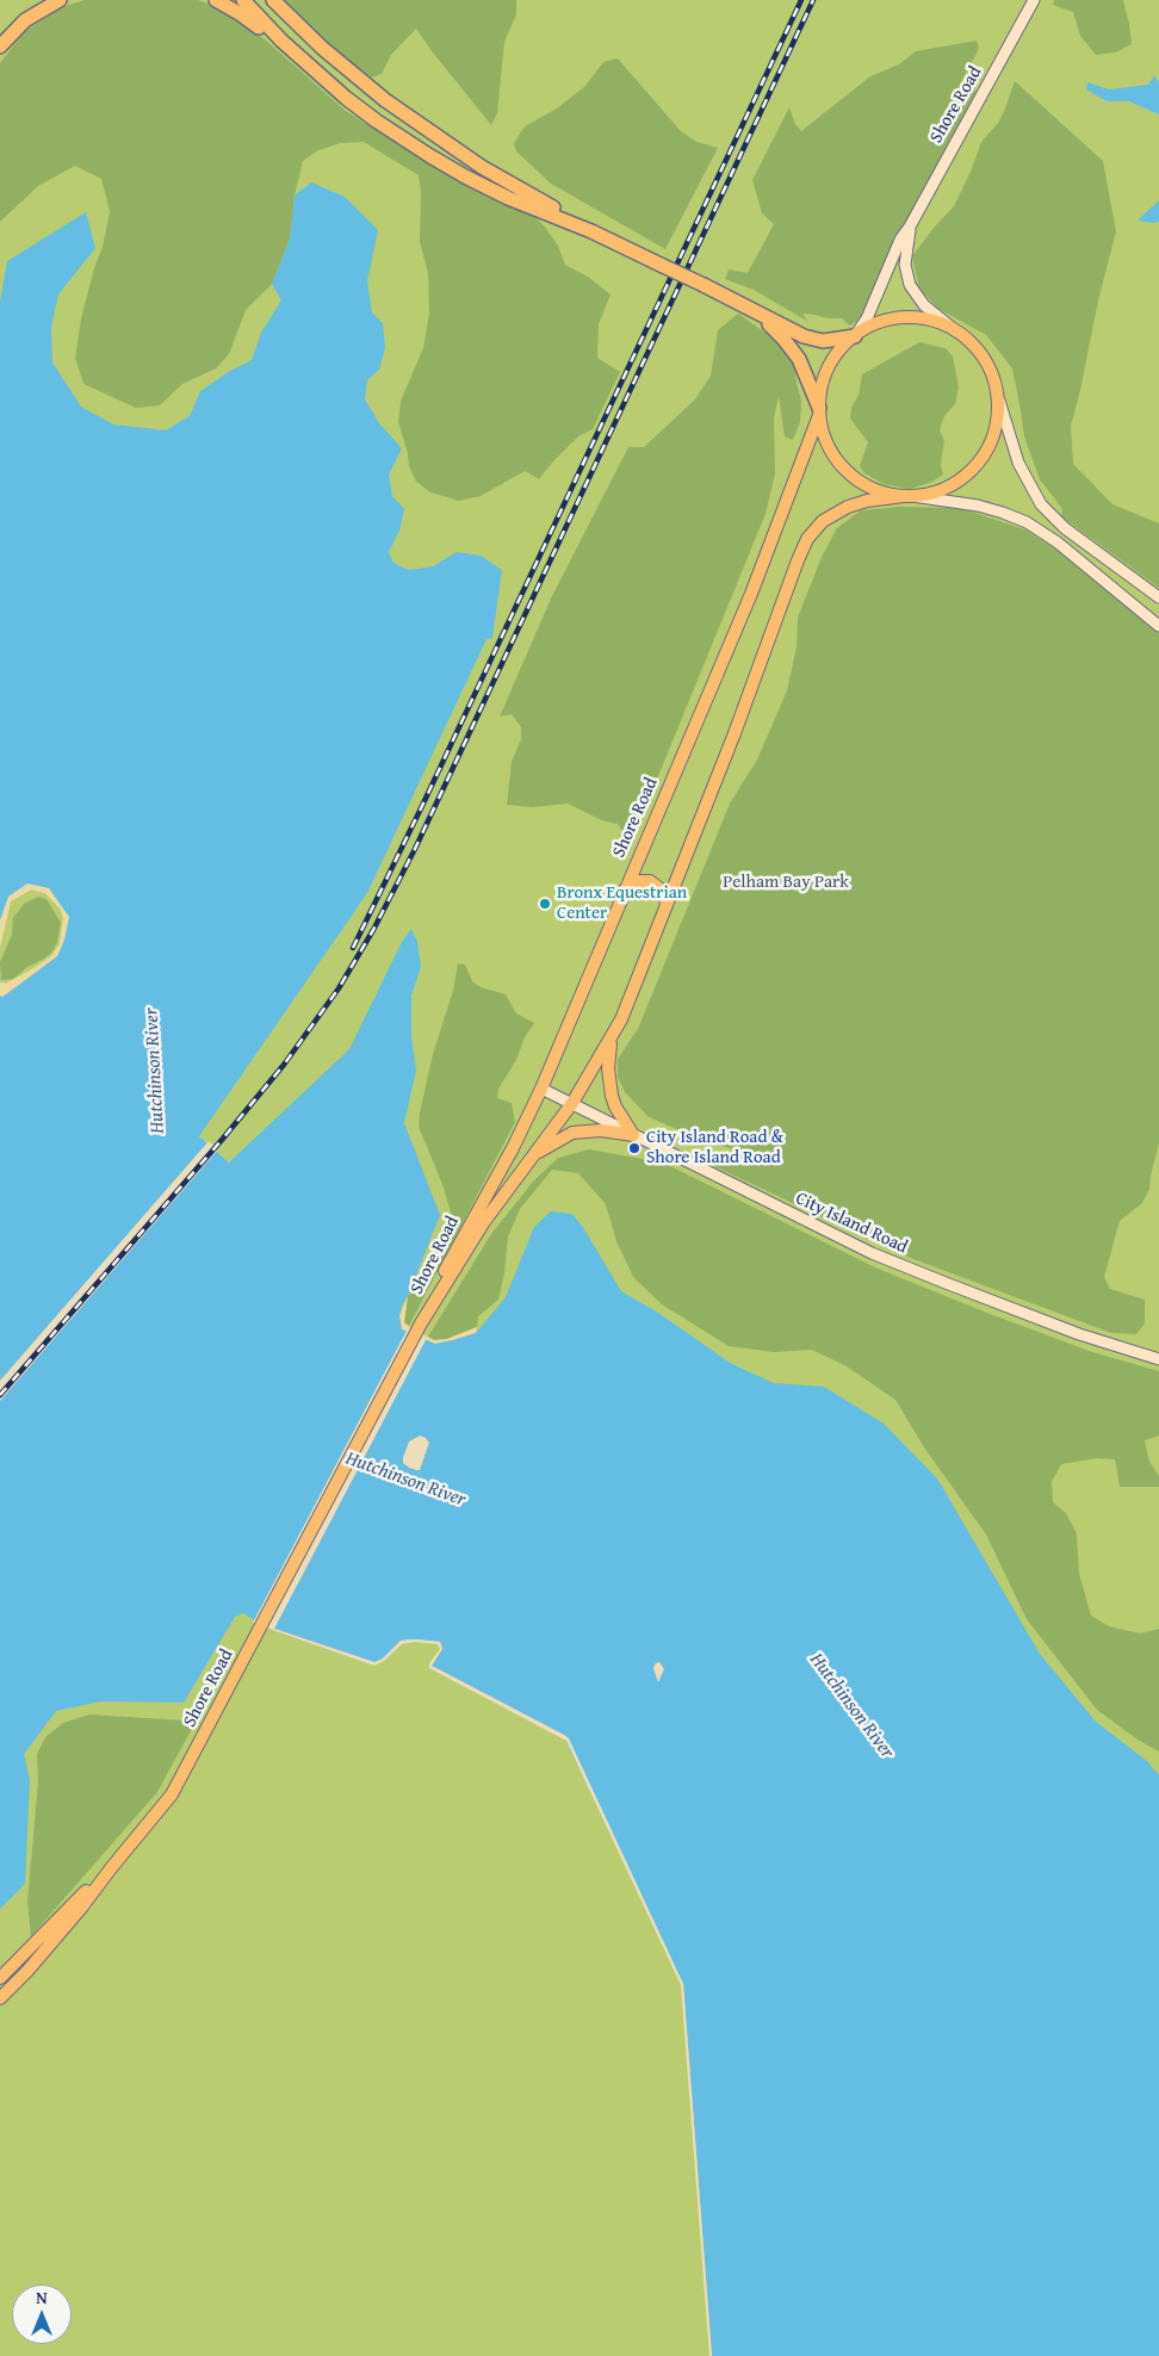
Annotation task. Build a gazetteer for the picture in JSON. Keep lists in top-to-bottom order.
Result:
{
  "streets": {
    "main road": ["Shore Road", "City Island Road"]
  },
  "crossings": [
    ["Shore Road", "City Island Road"]
  ],
  "water": ["Hutchinson River"],
  "parks": ["Pelham Bay Park"],
  "places": ["Bronx Equestrian Center", "City Island Road & Shore Island Road"],
  "north": "top"
}
